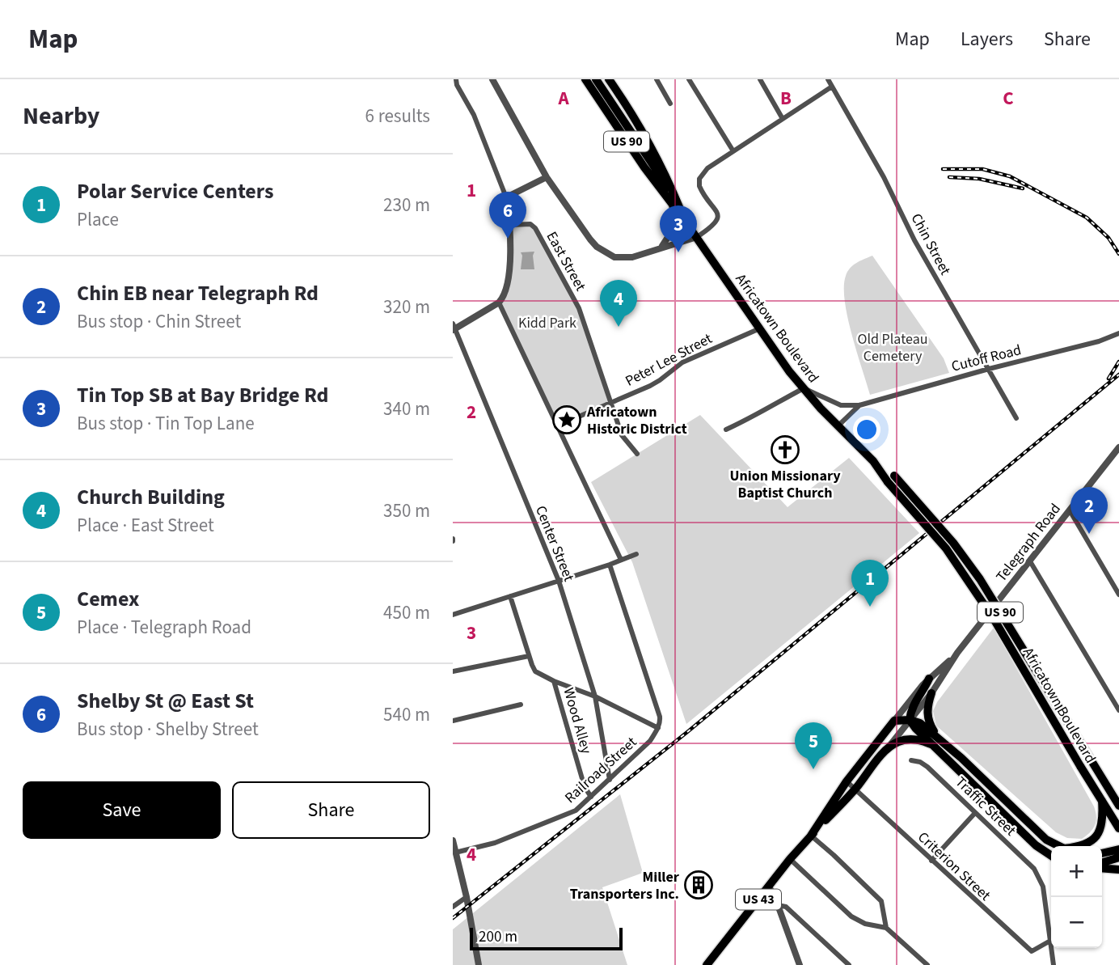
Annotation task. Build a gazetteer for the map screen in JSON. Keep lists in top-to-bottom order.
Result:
{
  "streets": {
    "main road": [
      "US 90",
      "Africatown Boulevard",
      "Telegraph Road",
      "US 43"
    ],
    "street": [
      "Chin Street",
      "East Street",
      "Cutoff Road",
      "Peter Lee Street",
      "Center Street",
      "Wood Alley",
      "Railroad Street",
      "Traffic Street",
      "Criterion Street"
    ]
  },
  "crossings": [
    ["Chin Street", "Cutoff Road"],
    ["East Street", "Peter Lee Street"],
    ["Africatown Boulevard", "Cutoff Road"],
    ["Africatown Boulevard", "Peter Lee Street"],
    ["Telegraph Road", "Criterion Street"],
    ["Center Street", "Railroad Street"],
    ["Wood Alley", "Railroad Street"],
    ["Traffic Street", "Criterion Street"]
  ],
  "parks": ["Kidd Park", "Old Plateau Cemetery"],
  "places": {
    "place": ["Africatown Historic District"],
    "church": ["Union Missionary Baptist Church"],
    "building": ["Miller Transporters Inc."]
  },
  "scale_bar": "200 m",
  "page": {
    "header": "Map",
    "nav": ["Map", "Layers", "Share"],
    "heading": ["Nearby", "6 results"],
    "list": [
      {
        "mark": "1",
        "name": "Polar Service Centers",
        "note": "Place",
        "value": "230 m"
      },
      {
        "mark": "2",
        "name": "Chin EB near Telegraph Rd",
        "note": "Bus stop · Chin Street",
        "value": "320 m"
      },
      {
        "mark": "3",
        "name": "Tin Top SB at Bay Bridge Rd",
        "note": "Bus stop · Tin Top Lane",
        "value": "340 m"
      },
      {
        "mark": "4",
        "name": "Church Building",
        "note": "Place · East Street",
        "value": "350 m"
      },
      {
        "mark": "5",
        "name": "Cemex",
        "note": "Place · Telegraph Road",
        "value": "450 m"
      },
      {
        "mark": "6",
        "name": "Shelby St @ East St",
        "note": "Bus stop · Shelby Street",
        "value": "540 m"
      }
    ],
    "pins": [
      "6",
      "3",
      "4",
      "2",
      "1",
      "5"
    ],
    "buttons": ["Save", "Share"],
    "map_buttons": ["+", "−"],
    "scale": "200 m"
  },
  "grid": {
    "columns": ["A", "B", "C"],
    "rows": [
      "1",
      "2",
      "3",
      "4"
    ]
  }
}
